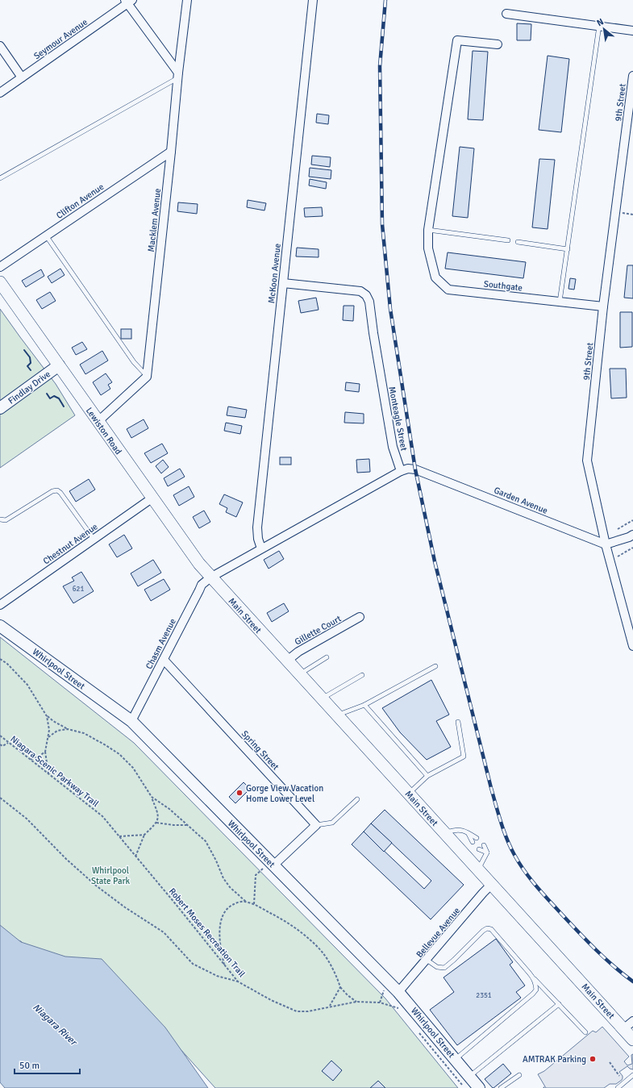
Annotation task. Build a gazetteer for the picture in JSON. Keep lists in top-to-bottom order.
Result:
{
  "streets": {
    "main road": ["Lewiston Road", "Main Street"],
    "street": [
      "Seymour Avenue",
      "9th Street",
      "Clifton Avenue",
      "Macklem Avenue",
      "McKoon Avenue",
      "Southgate",
      "Findlay Drive",
      "Monteagle Street",
      "Garden Avenue",
      "Chestnut Avenue",
      "Gillette Court",
      "Chasm Avenue",
      "Whirlpool Street",
      "Spring Street",
      "Bellevue Avenue"
    ],
    "path": ["Niagara Scenic Parkway Trail", "Robert Moses Recreation Trail"]
  },
  "crossings": [
    ["9th Street", "Southgate"],
    ["9th Street", "Garden Avenue"],
    ["Clifton Avenue", "Macklem Avenue"],
    ["McKoon Avenue", "Monteagle Street"],
    ["Findlay Drive", "Lewiston Road"],
    ["Monteagle Street", "Garden Avenue"],
    ["Lewiston Road", "Chestnut Avenue"],
    ["Lewiston Road", "Main Street"],
    ["Lewiston Road", "Chasm Avenue"],
    ["Main Street", "Gillette Court"],
    ["Main Street", "Chasm Avenue"],
    ["Main Street", "Bellevue Avenue"],
    ["Chasm Avenue", "Whirlpool Street"],
    ["Chasm Avenue", "Spring Street"],
    ["Whirlpool Street", "Bellevue Avenue"],
    ["Niagara Scenic Parkway Trail", "Robert Moses Recreation Trail"]
  ],
  "water": ["Niagara River"],
  "parks": ["Whirlpool State Park"],
  "places": ["Gorge View Vacation Home Lower Level", "AMTRAK Parking"],
  "house_numbers": ["621", "2351"],
  "scale_bar": "50 m",
  "north": "top left"
}
